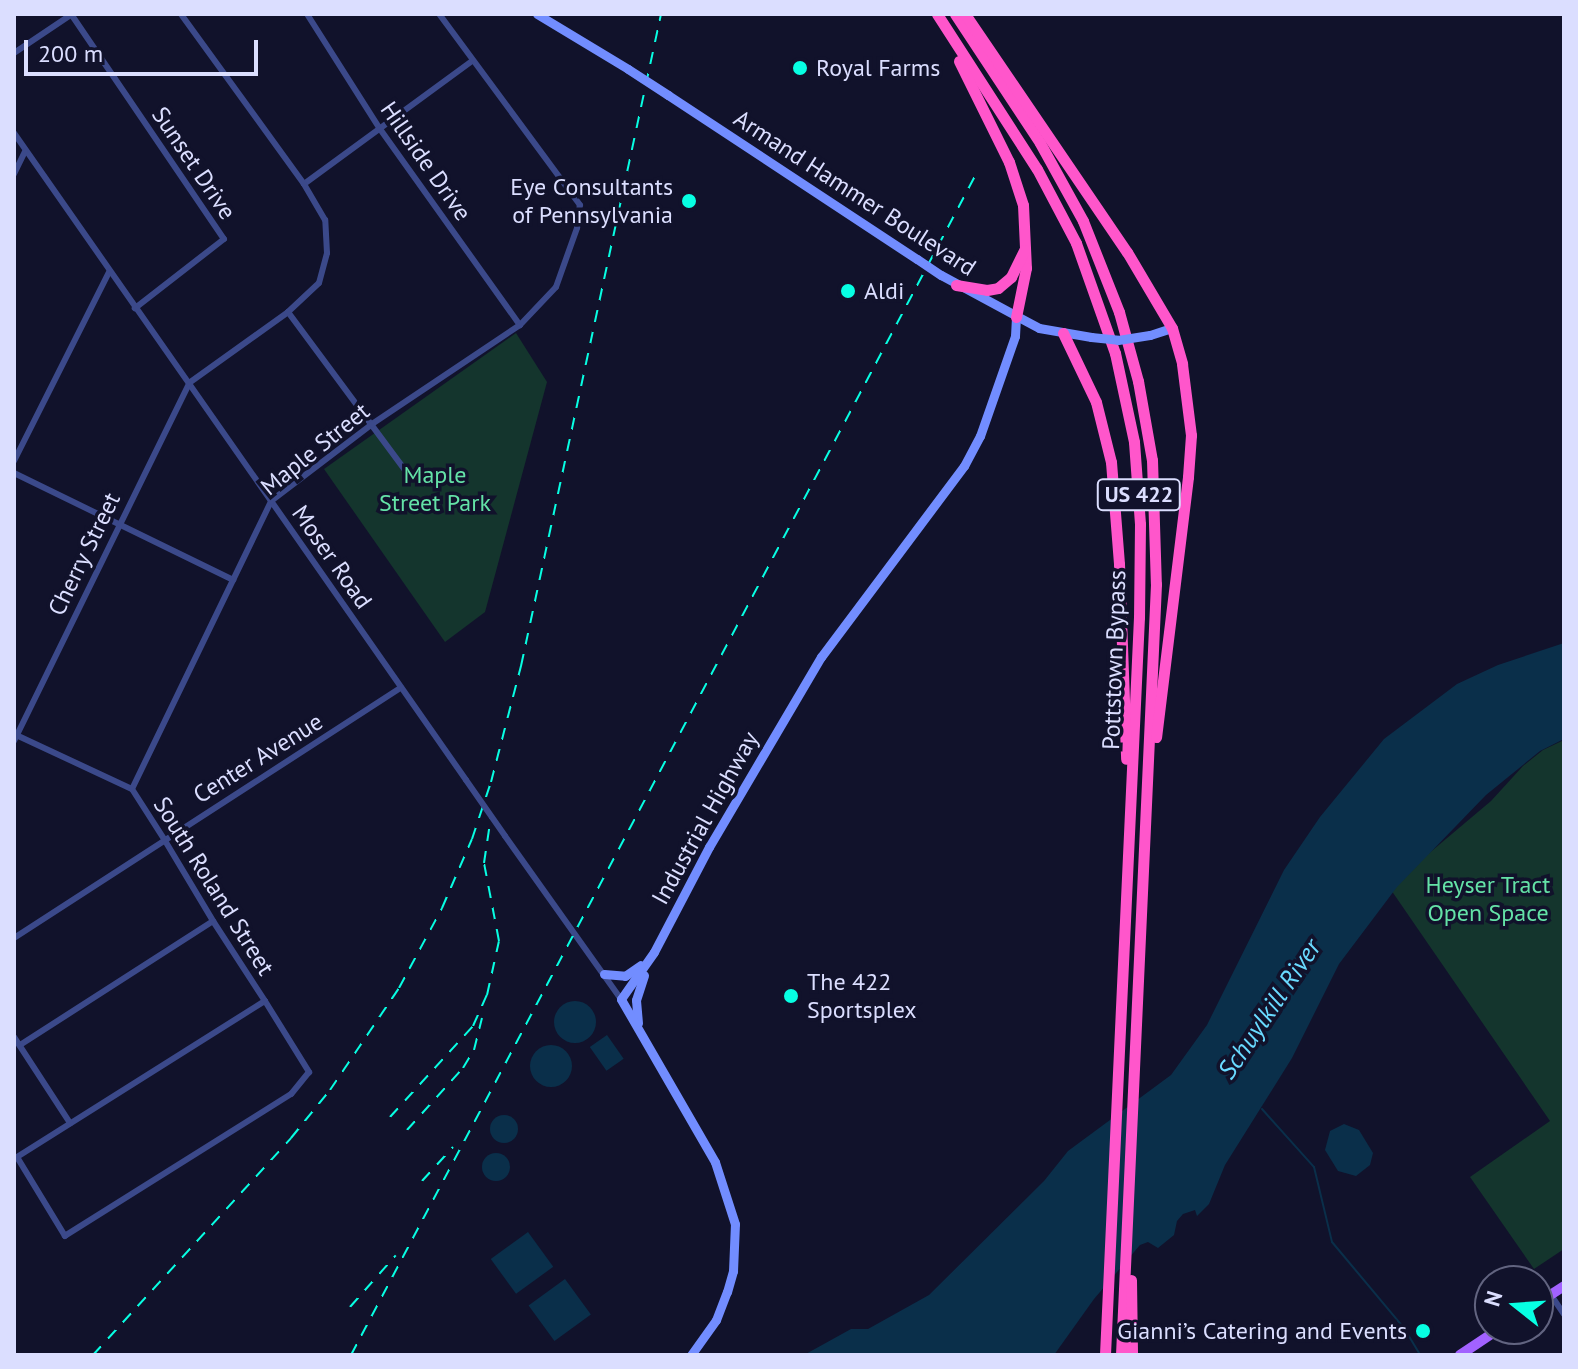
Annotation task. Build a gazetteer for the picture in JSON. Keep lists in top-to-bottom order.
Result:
{
  "streets": {
    "highway": ["US 422", "Pottstown Bypass"],
    "street": [
      "Hillside Drive",
      "Sunset Drive",
      "Armand Hammer Boulevard",
      "Maple Street",
      "Cherry Street",
      "Moser Road",
      "Center Avenue",
      "Industrial Highway",
      "South Roland Street"
    ]
  },
  "crossings": [
    ["Hillside Drive", "Maple Street"],
    ["Sunset Drive", "Moser Road"],
    ["Armand Hammer Boulevard", "Industrial Highway"],
    ["Maple Street", "Moser Road"],
    ["Maple Street", "South Roland Street"],
    ["US 422", "Pottstown Bypass"],
    ["Cherry Street", "Moser Road"],
    ["Cherry Street", "South Roland Street"],
    ["Moser Road", "Center Avenue"],
    ["Moser Road", "Industrial Highway"],
    ["Center Avenue", "South Roland Street"]
  ],
  "water": ["Schuylkill River"],
  "parks": ["Maple Street Park", "Heyser Tract Open Space"],
  "places": [
    "Royal Farms",
    "Eye Consultants of Pennsylvania",
    "Aldi",
    "The 422 Sportsplex",
    "Gianni’s Catering and Events"
  ],
  "scale_bar": "200 m",
  "north": "left"
}
